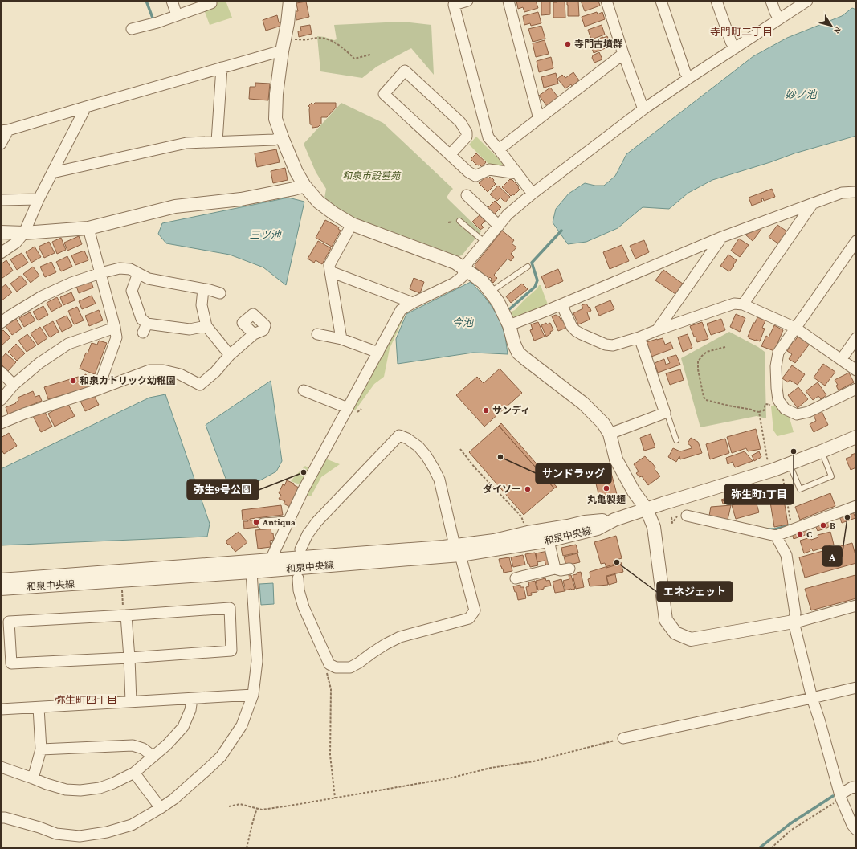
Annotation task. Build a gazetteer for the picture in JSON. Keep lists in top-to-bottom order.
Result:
{
  "streets": {
    "street": ["和泉中央線"]
  },
  "districts": ["寺門町二丁目", "弥生町四丁目"],
  "water": ["妙ノ池", "三ツ池", "今池"],
  "parks": ["和泉市設墓苑"],
  "places": [
    "寺門古墳群",
    "和泉カトリック幼稚園",
    "サンディ",
    "弥生町1丁目",
    "サンドラッグ",
    "弥生9号公園",
    "丸亀製麺",
    "ダイソー",
    "A",
    "Antiqua",
    "B",
    "C",
    "エネジェット"
  ],
  "north": "bottom right"
}
